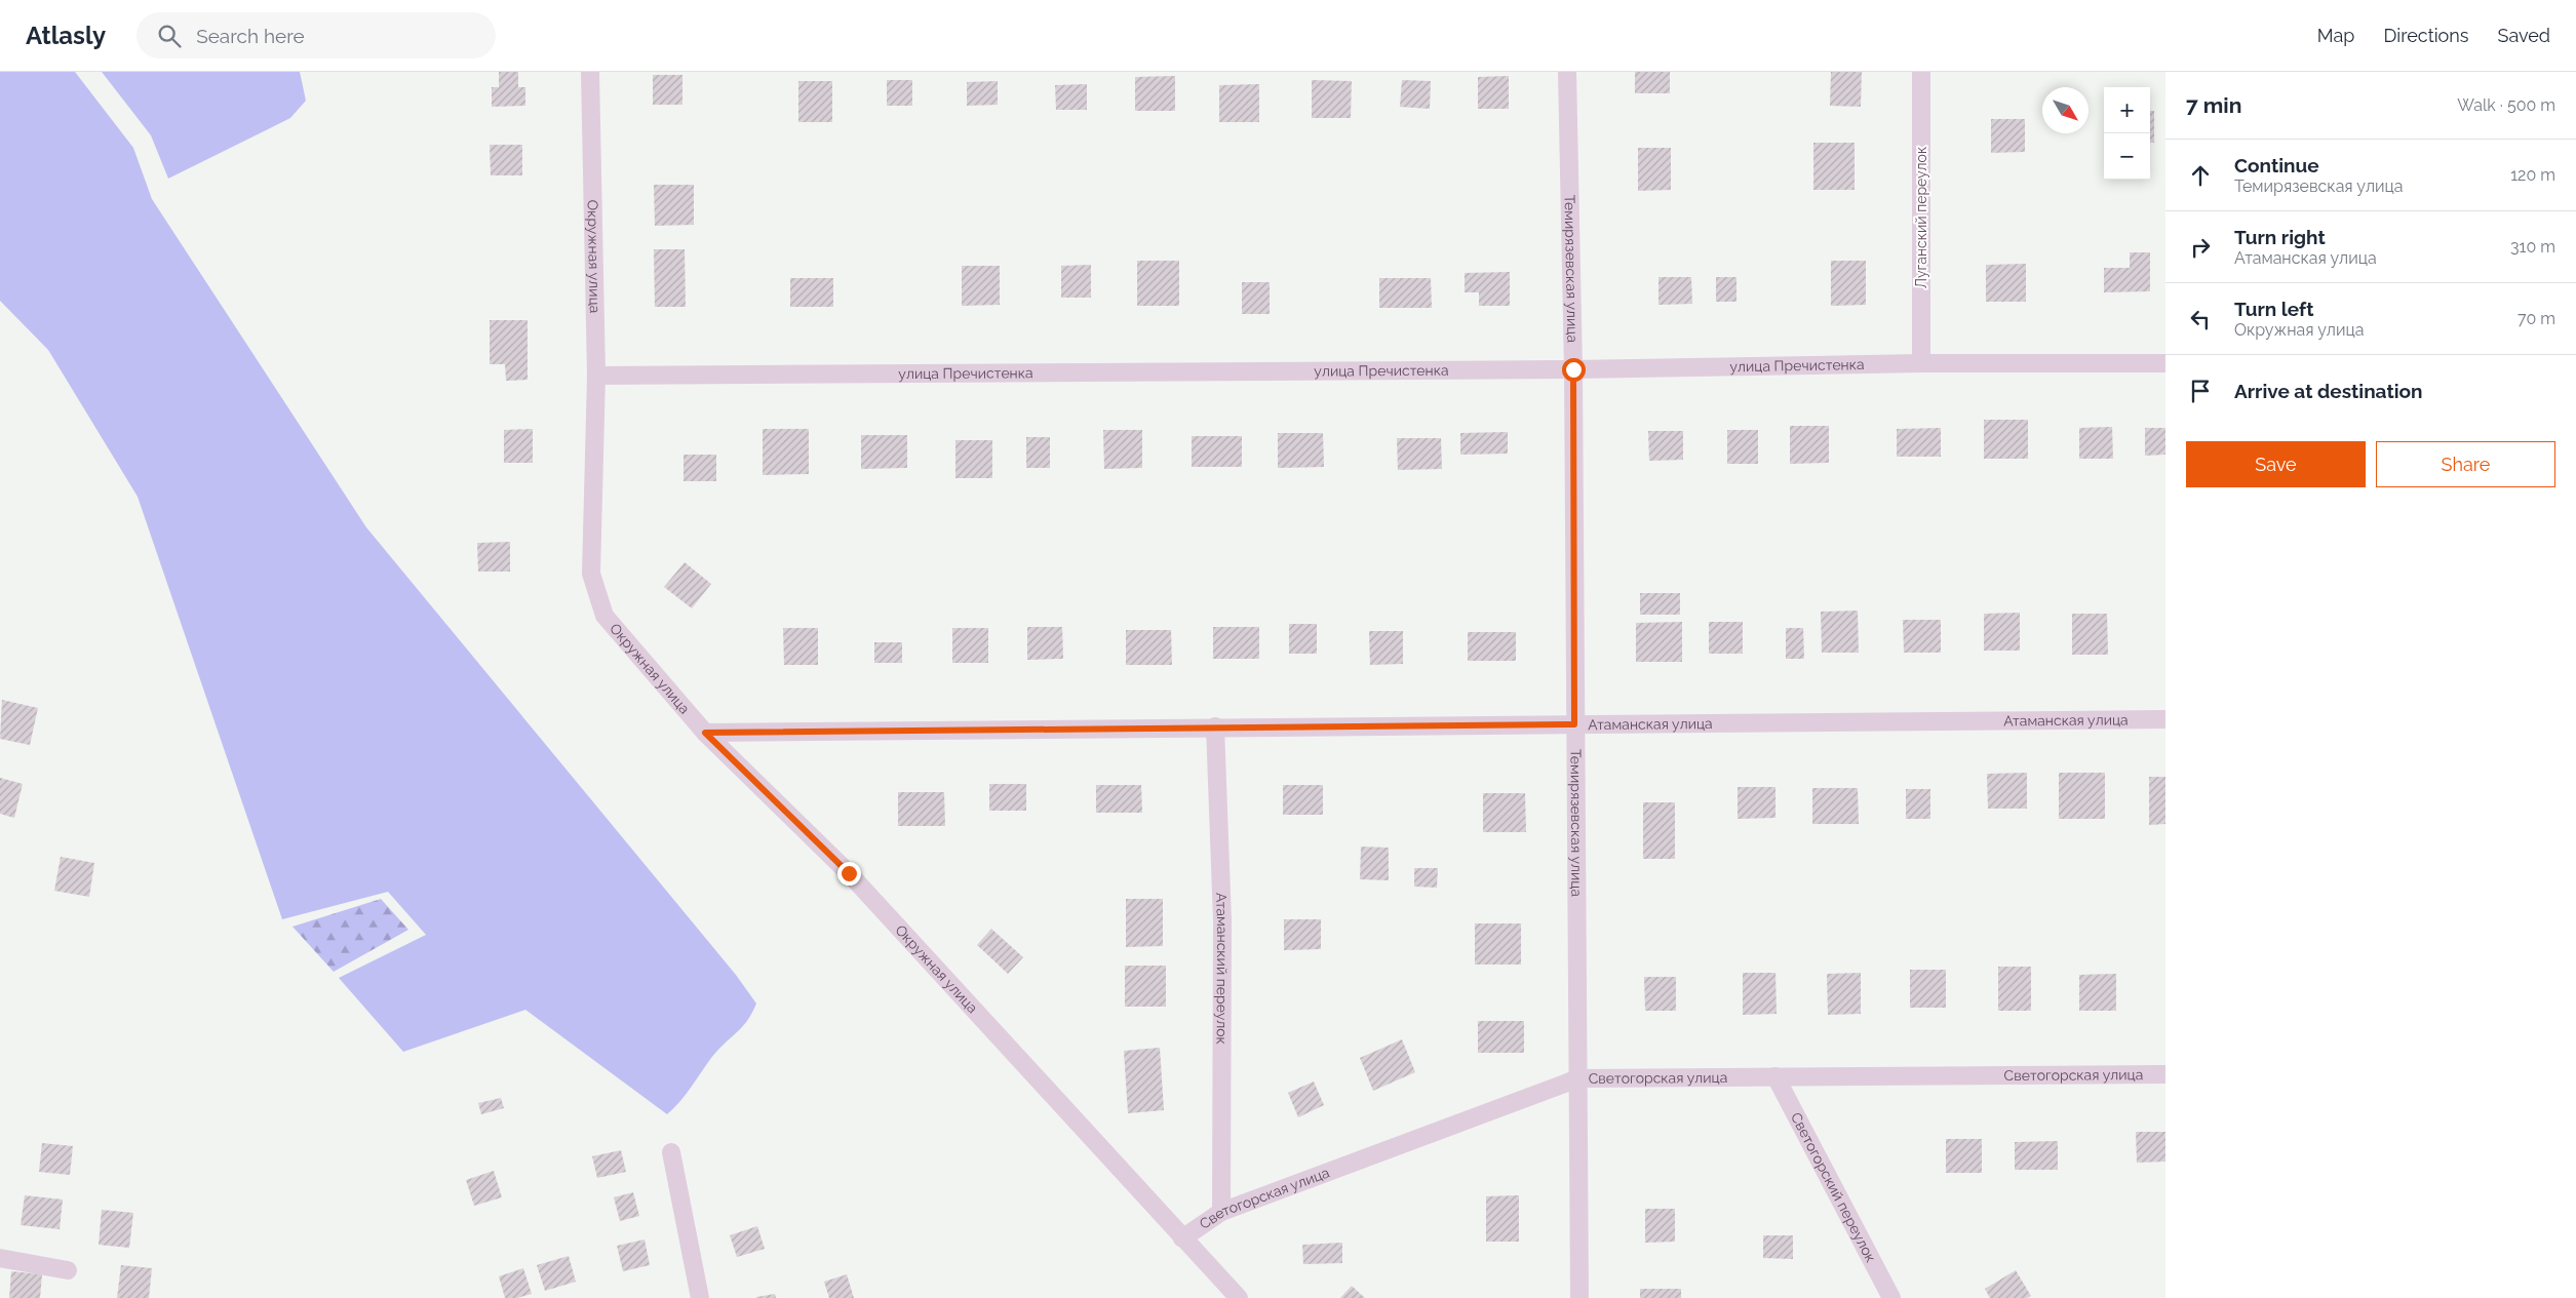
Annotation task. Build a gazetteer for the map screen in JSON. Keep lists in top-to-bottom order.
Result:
{
  "streets": {
    "street": [
      "Луганский переулок",
      "Окружная улица",
      "Темирязевская улица",
      "улица Пречистенка",
      "Атаманская улица",
      "Атаманский переулок",
      "Светогорская улица",
      "Светогорский переулок"
    ]
  },
  "crossings": [
    ["Луганский переулок", "улица Пречистенка"],
    ["Окружная улица", "улица Пречистенка"],
    ["Окружная улица", "Атаманская улица"],
    ["Окружная улица", "Светогорская улица"],
    ["Темирязевская улица", "улица Пречистенка"],
    ["Темирязевская улица", "Атаманская улица"],
    ["Темирязевская улица", "Светогорская улица"],
    ["Атаманская улица", "Атаманский переулок"],
    ["Атаманский переулок", "Светогорская улица"],
    ["Светогорская улица", "Светогорский переулок"]
  ],
  "north": "bottom right",
  "page": {
    "header": "Atlasly",
    "search": "Search here",
    "nav": ["Map", "Directions", "Saved"],
    "heading": ["7 min", "Walk · 500 m"],
    "map_buttons": ["+", "−"],
    "list": [
      ["Continue", "Темирязевская улица", "120 m"],
      ["Turn right", "Атаманская улица", "310 m"],
      ["Turn left", "Окружная улица", "70 m"],
      "Arrive at destination"
    ],
    "buttons": ["Save", "Share"]
  }
}
